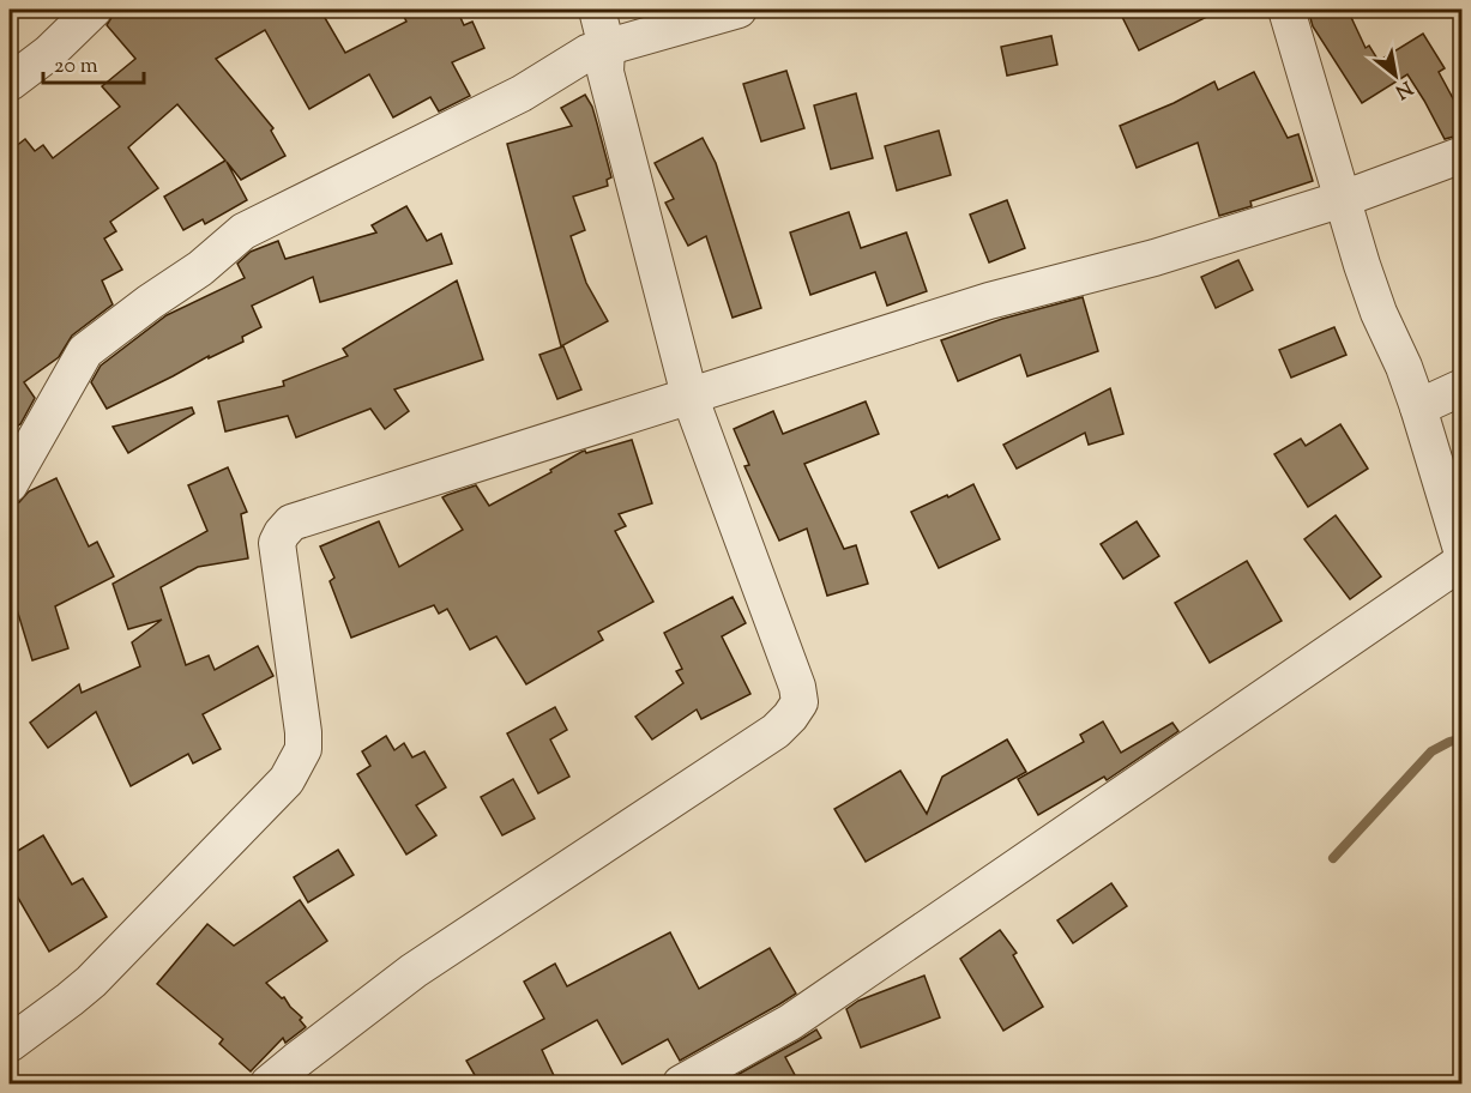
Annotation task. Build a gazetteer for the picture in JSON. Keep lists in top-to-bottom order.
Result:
{
  "scale_bar": "20 m",
  "north": "bottom right"
}
